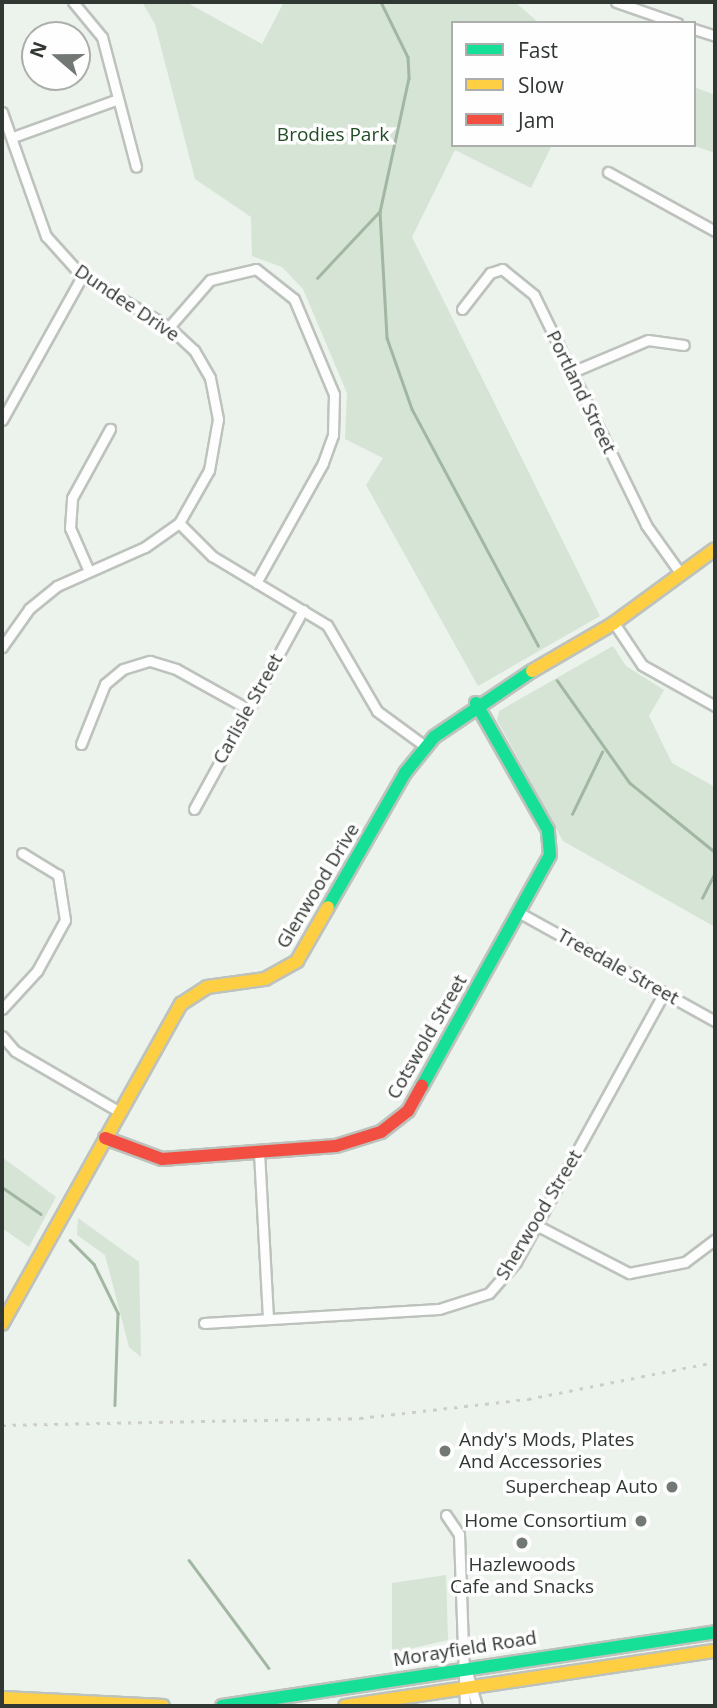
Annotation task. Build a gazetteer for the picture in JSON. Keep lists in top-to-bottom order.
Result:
{
  "streets": {
    "street": [
      "Dundee Drive",
      "Portland Street",
      "Carlisle Street",
      "Glenwood Drive",
      "Treedale Street",
      "Cotswold Street",
      "Sherwood Street",
      "Morayfield Road"
    ]
  },
  "crossings": [
    ["Portland Street", "Glenwood Drive"],
    ["Glenwood Drive", "Cotswold Street"],
    ["Treedale Street", "Cotswold Street"],
    ["Treedale Street", "Sherwood Street"]
  ],
  "parks": ["Brodies Park"],
  "places": [
    "Andy's Mods, Plates And Accessories",
    "Supercheap Auto",
    "Home Consortium",
    "Hazlewoods Cafe and Snacks"
  ],
  "legend": ["Fast", "Slow", "Jam"],
  "north": "left"
}
